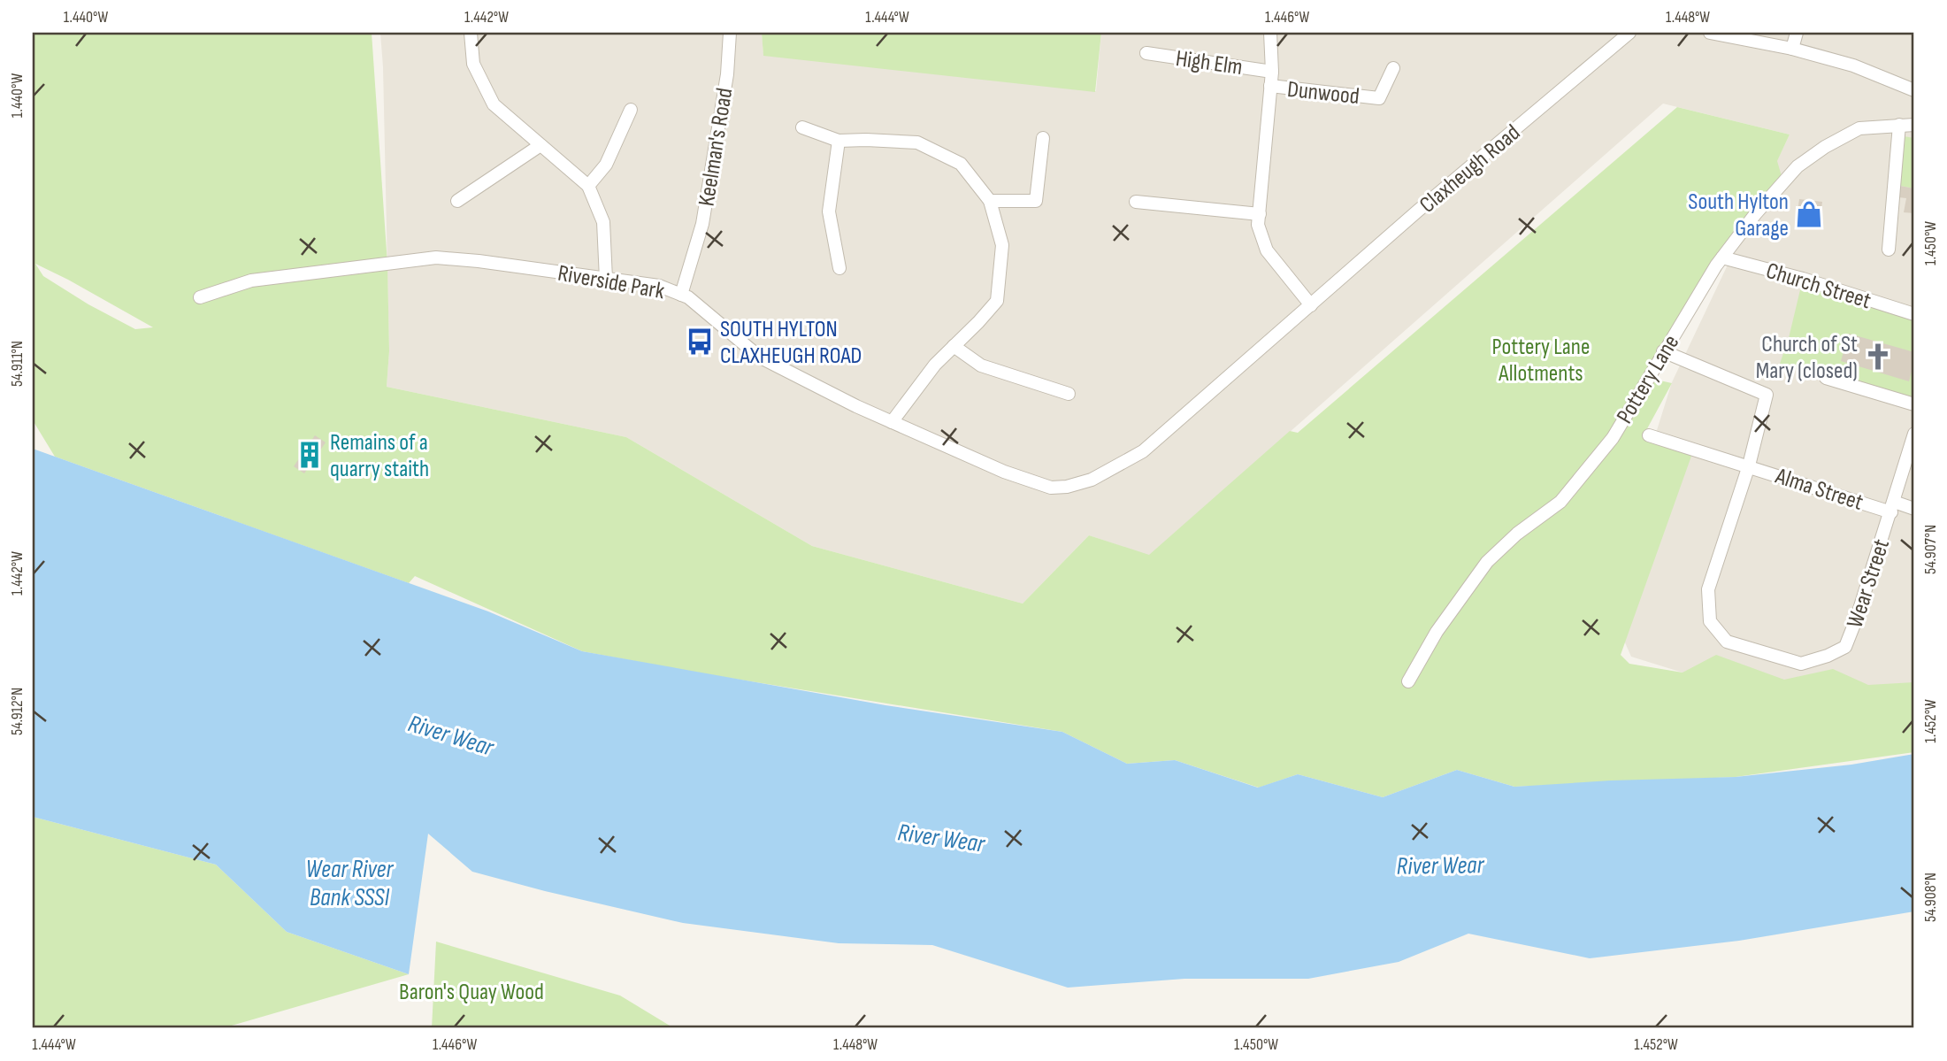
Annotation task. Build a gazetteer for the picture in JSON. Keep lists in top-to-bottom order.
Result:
{
  "streets": {
    "street": [
      "High Elm",
      "Dunwood",
      "Keelman's Road",
      "Claxheugh Road",
      "Riverside Park",
      "Church Street",
      "Pottery Lane",
      "Alma Street",
      "Wear Street"
    ]
  },
  "crossings": [
    ["Keelman's Road", "Riverside Park"],
    ["Claxheugh Road", "Riverside Park"],
    ["Church Street", "Pottery Lane"],
    ["Pottery Lane", "Wear Street"],
    ["Alma Street", "Wear Street"]
  ],
  "water": ["River Wear", "Wear River Bank SSSI"],
  "parks": ["Pottery Lane Allotments", "Baron's Quay Wood"],
  "places": {
    "shop": ["South Hylton Garage"],
    "bus stop": ["SOUTH HYLTON CLAXHEUGH ROAD"],
    "church": ["Church of St Mary (closed)"],
    "building": ["Remains of a quarry staith"]
  },
  "coordinates": [
    "1.440°W",
    "1.442°W",
    "1.444°W",
    "1.446°W",
    "1.448°W",
    "1.450°W",
    "54.911°N",
    "54.907°N",
    "54.912°N",
    "1.452°W",
    "54.908°N"
  ]
}
